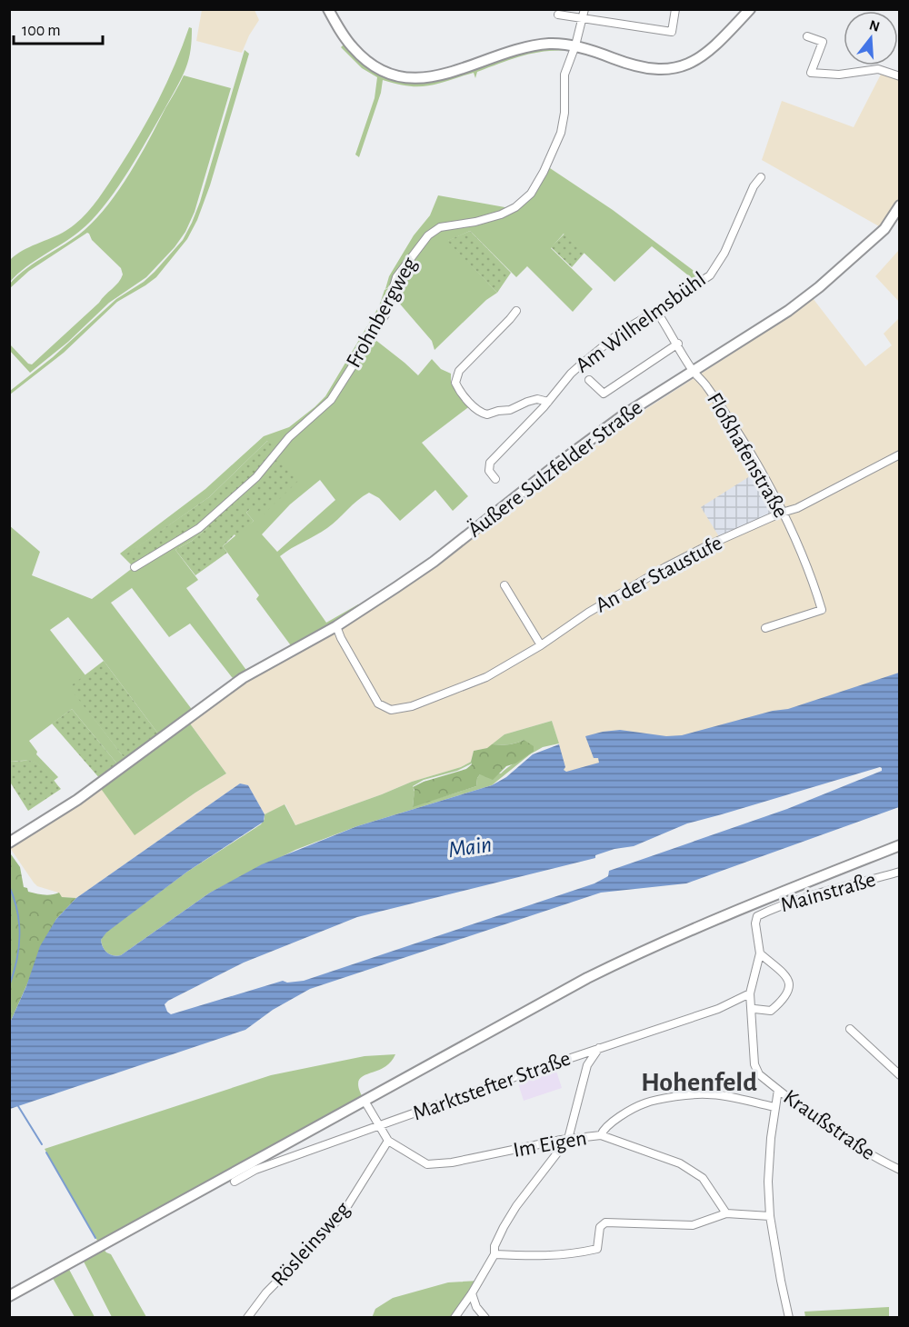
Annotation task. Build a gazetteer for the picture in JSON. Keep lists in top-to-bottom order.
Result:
{
  "streets": {
    "main road": ["Äußere Sulzfelder Straße"],
    "street": [
      "Frohnbergweg",
      "Am Wilhelmsbühl",
      "Floßhafenstraße",
      "An der Staustufe",
      "Mainstraße",
      "Marktstefter Straße",
      "Kraußstraße",
      "Im Eigen",
      "Rösleinsweg"
    ]
  },
  "crossings": [
    ["Am Wilhelmsbühl", "Floßhafenstraße"],
    ["Floßhafenstraße", "Äußere Sulzfelder Straße"],
    ["Floßhafenstraße", "An der Staustufe"],
    ["Äußere Sulzfelder Straße", "An der Staustufe"],
    ["Mainstraße", "Kraußstraße"],
    ["Marktstefter Straße", "Kraußstraße"],
    ["Im Eigen", "Rösleinsweg"]
  ],
  "districts": ["Hohenfeld"],
  "water": ["Main"],
  "scale_bar": "100 m",
  "north": "top"
}
